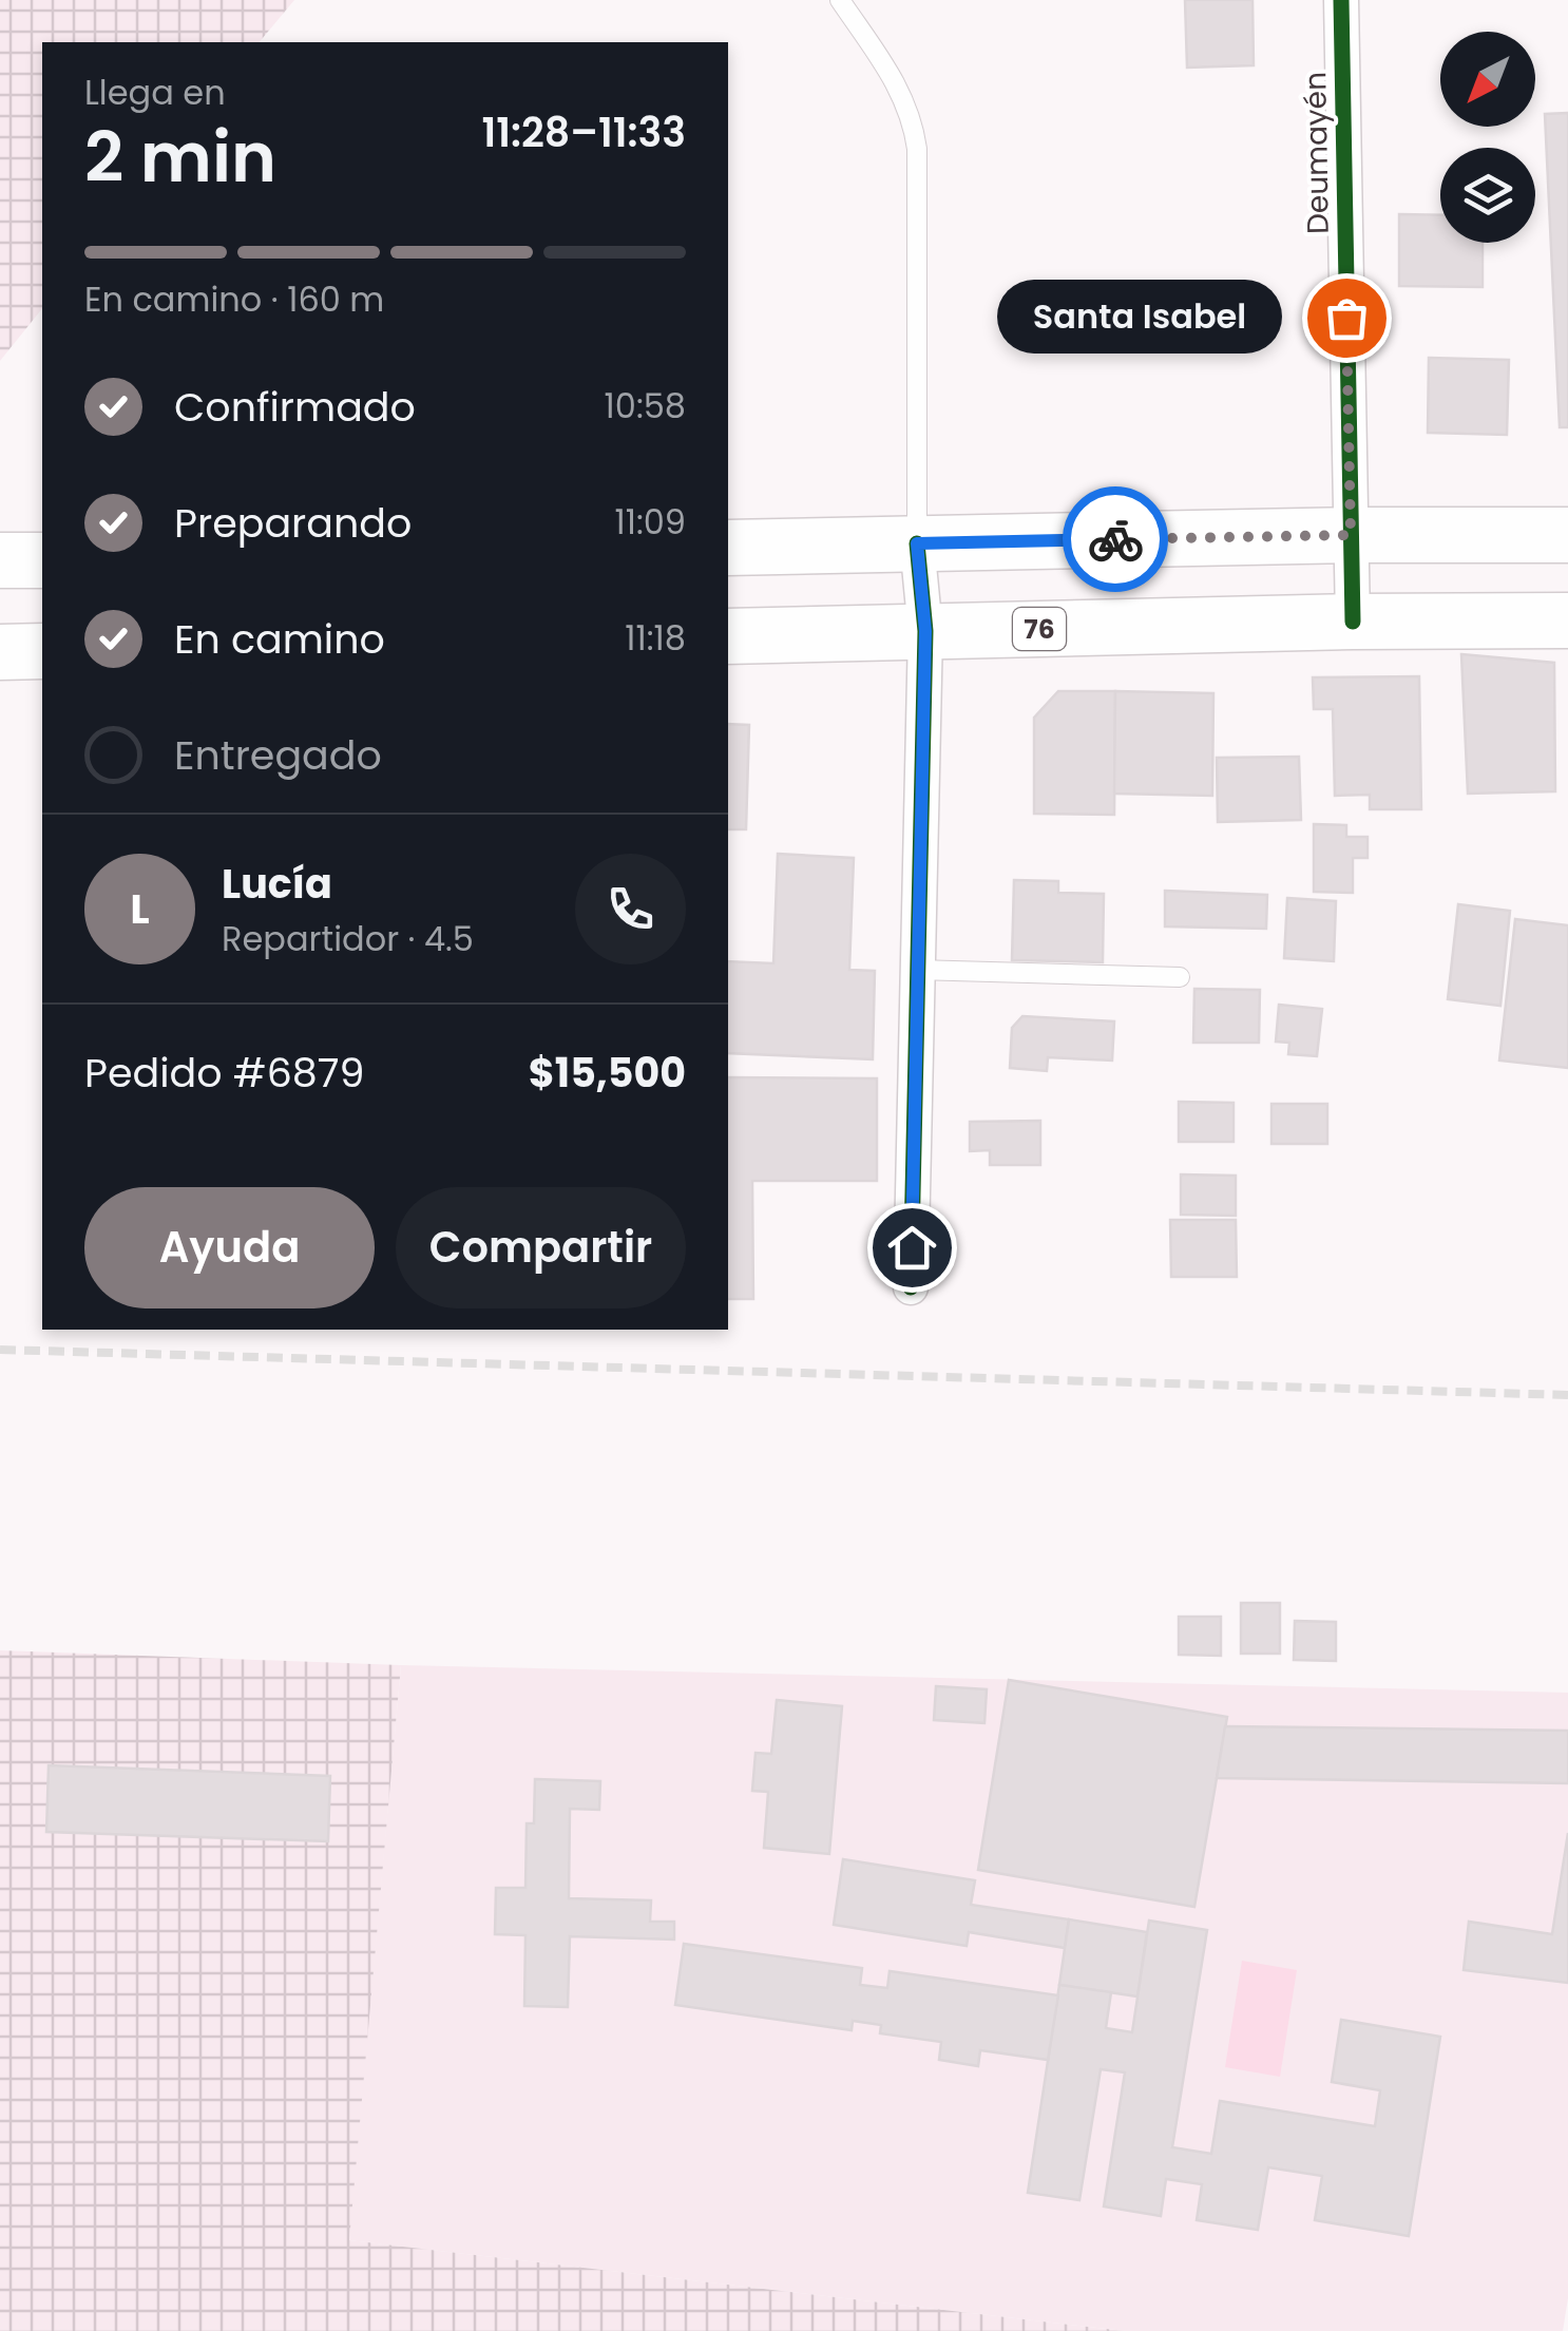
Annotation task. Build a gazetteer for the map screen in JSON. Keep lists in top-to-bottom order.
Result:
{
  "streets": {
    "main road": ["76"],
    "street": ["Deumayén"]
  },
  "crossings": [
    ["Deumayén", "76"]
  ],
  "places": ["Santa Isabel"],
  "north": "bottom left",
  "page": {
    "heading": ["2 min", "Llega en", "11:28–11:33"],
    "panel": [
      "Lucía",
      "Repartidor · 4.5",
      "Pedido #6879",
      "$15,500"
    ],
    "bar": "En camino · 160 m",
    "bubble": "Santa Isabel",
    "list": [
      ["Confirmado", "10:58"],
      ["Preparando", "11:09"],
      ["En camino", "11:18"],
      "Entregado"
    ],
    "round": "L",
    "buttons": ["Ayuda", "Compartir"]
  }
}
